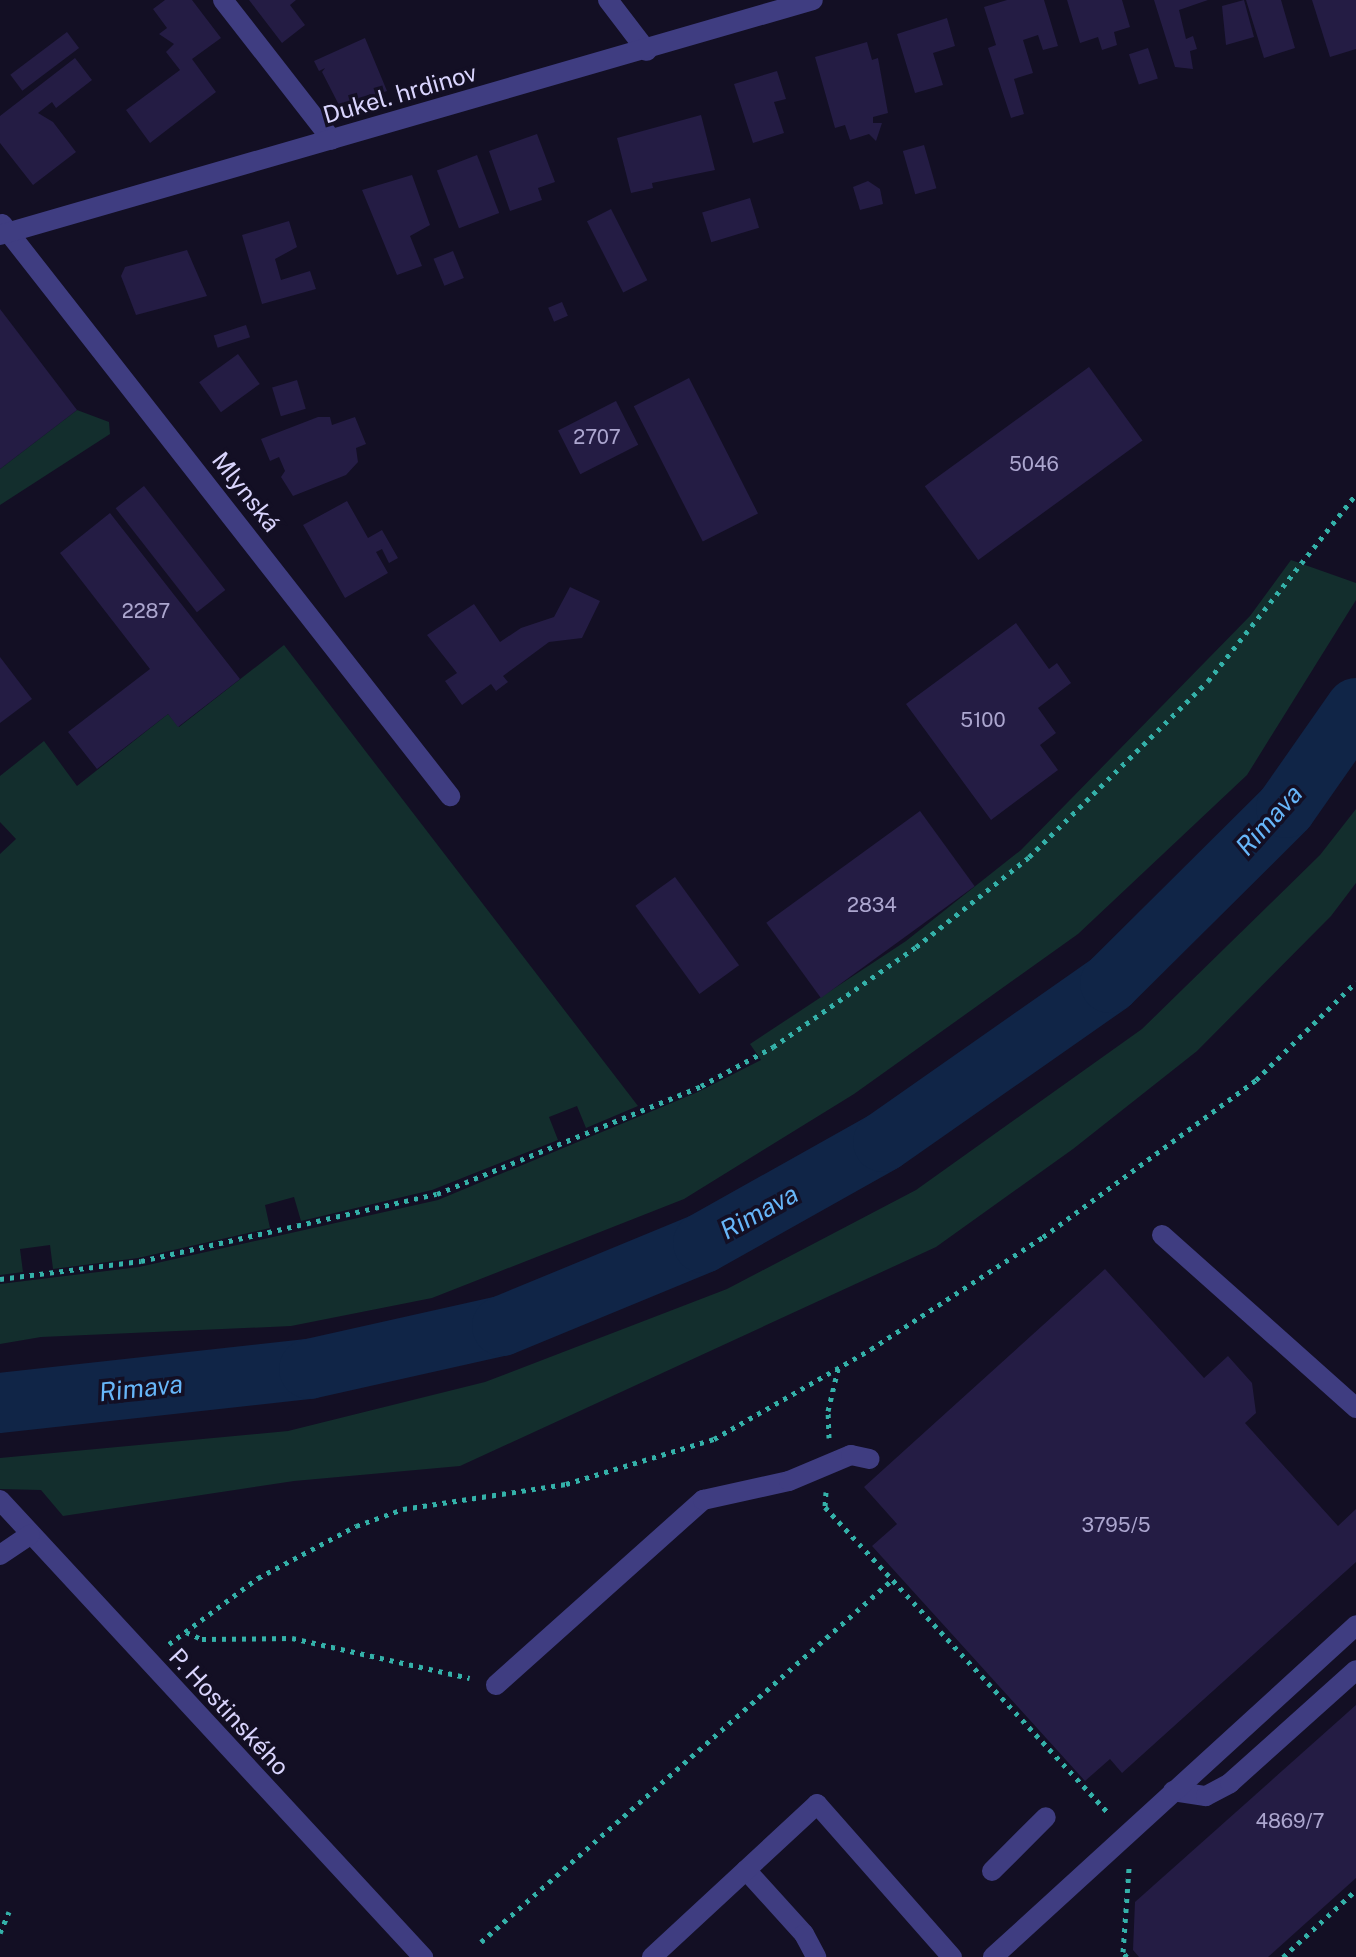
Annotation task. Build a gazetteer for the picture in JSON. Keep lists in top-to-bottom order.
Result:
{
  "streets": {
    "street": ["Dukel. hrdinov", "Mlynská", "P. Hostinského"]
  },
  "crossings": [
    ["Dukel. hrdinov", "Mlynská"]
  ],
  "water": ["Rimava"],
  "house_numbers": [
    "2707",
    "5046",
    "2287",
    "5100",
    "2834",
    "3795/5",
    "4869/7"
  ]
}
